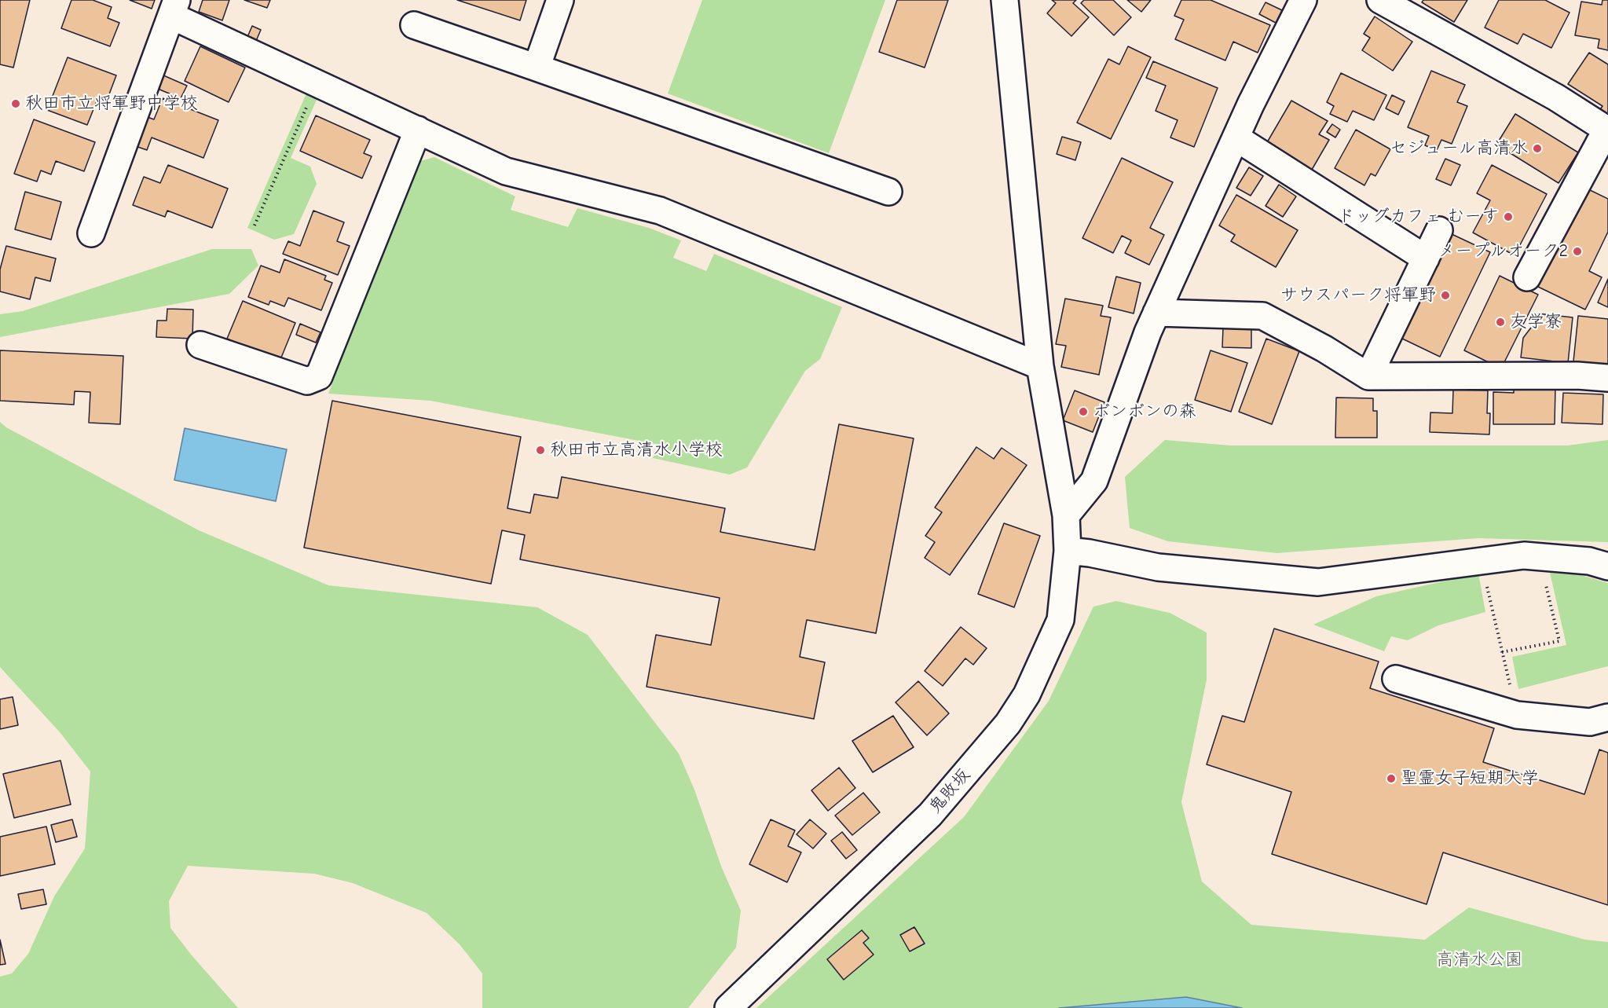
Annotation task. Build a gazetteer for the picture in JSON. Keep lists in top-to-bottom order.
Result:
{
  "streets": {
    "street": ["鬼敗坂"]
  },
  "parks": ["高清水公園"],
  "places": [
    "秋田市立将軍野中学校",
    "セジュール高清水",
    "ドッグカフェ むーす",
    "メープルオーク2",
    "サウスパーク将軍野",
    "友学寮",
    "ボンボンの森",
    "秋田市立高清水小学校",
    "聖霊女子短期大学"
  ]
}
